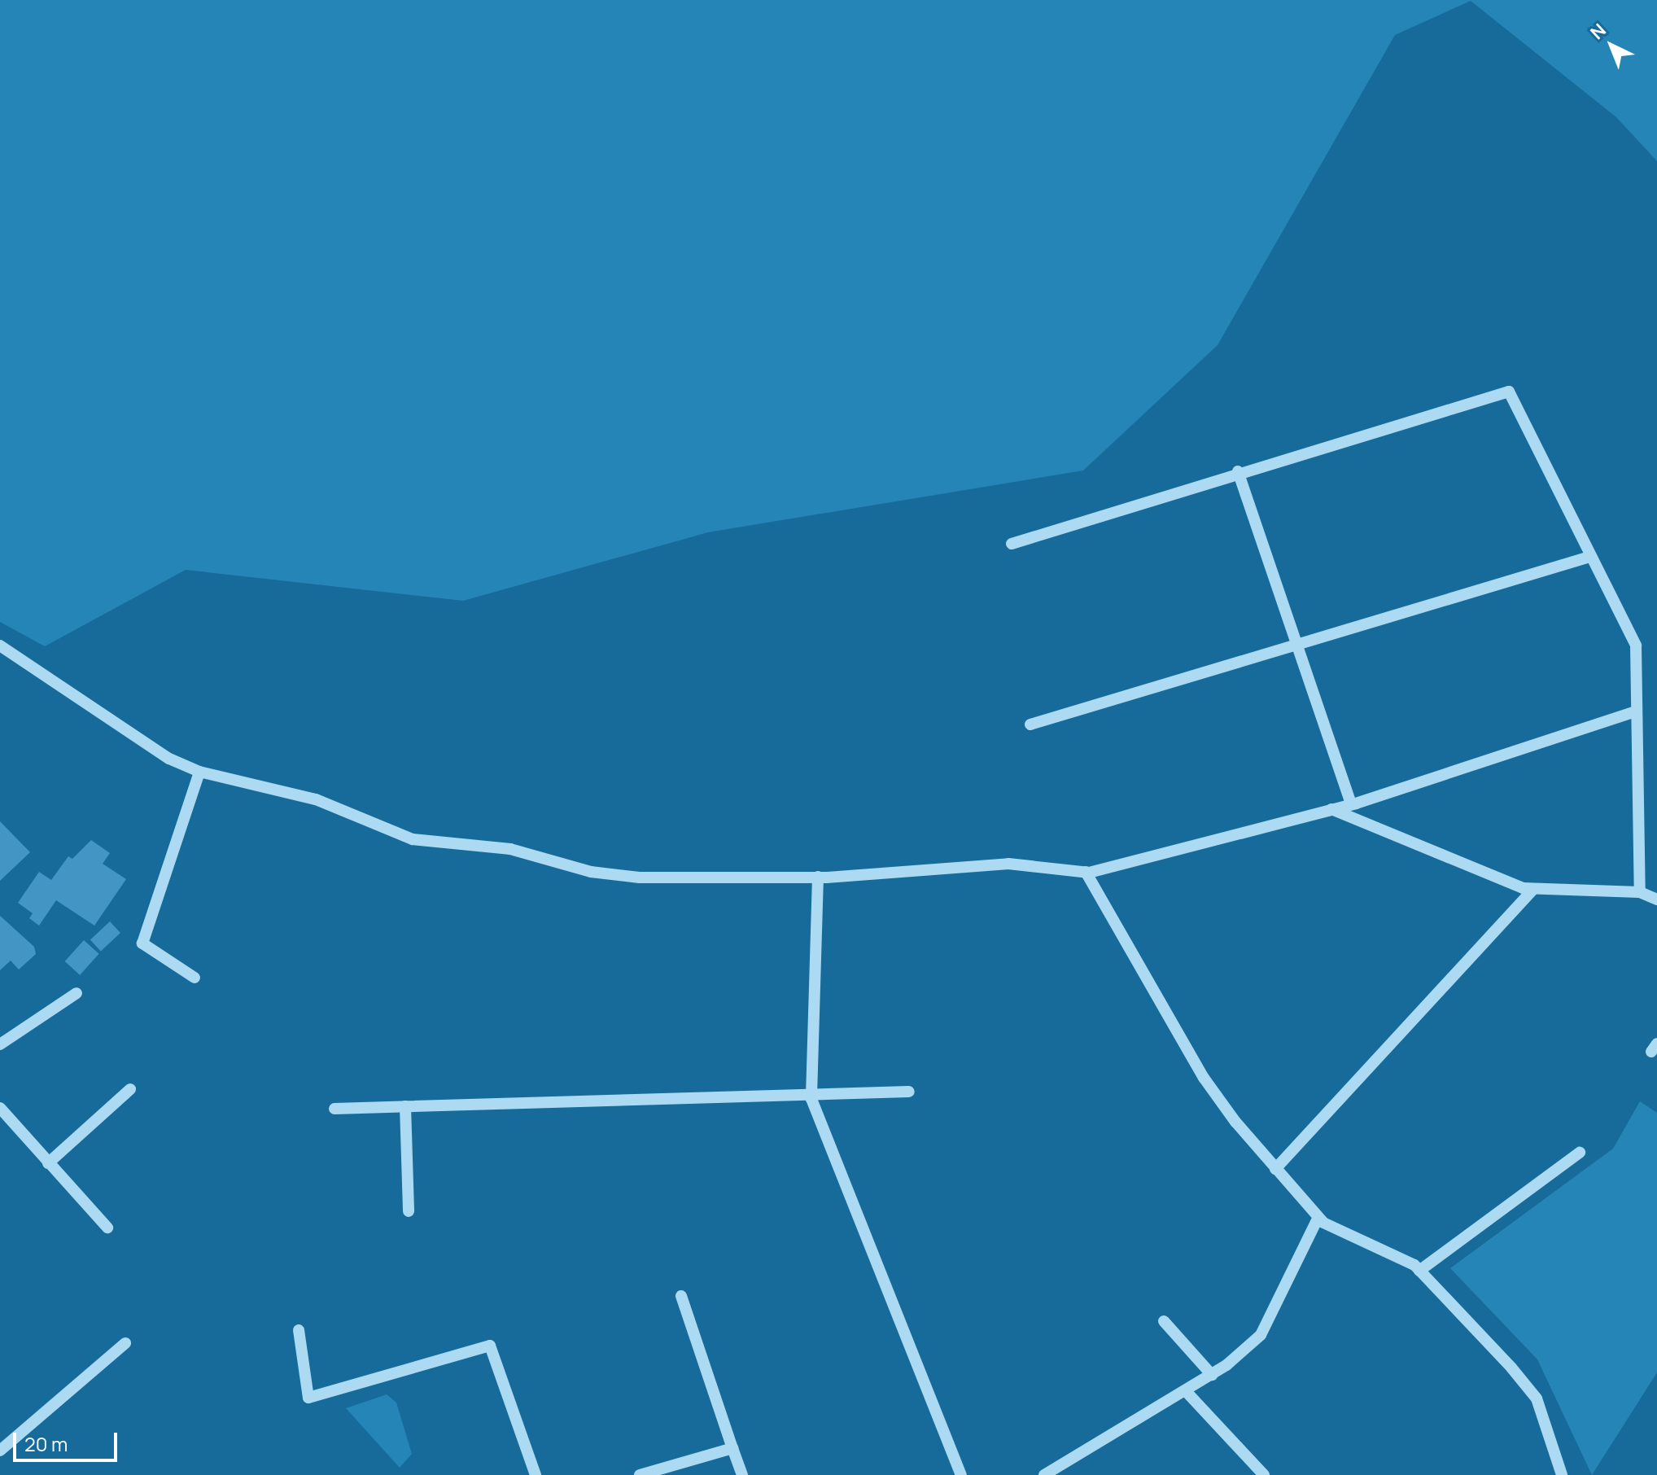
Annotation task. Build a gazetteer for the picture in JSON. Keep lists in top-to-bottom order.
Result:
{
  "scale_bar": "20 m",
  "north": "top left"
}
